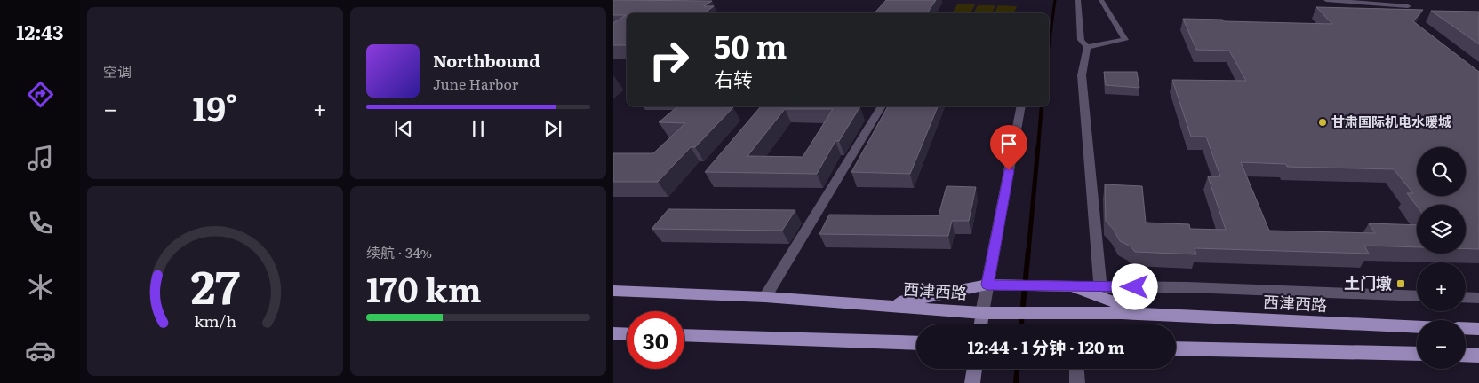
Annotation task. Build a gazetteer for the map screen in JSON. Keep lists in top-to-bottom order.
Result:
{
  "streets": {
    "main road": ["西津西路"]
  },
  "places": {
    "other": ["甘肃国际机电水暖城"],
    "transit": ["土门墩"]
  },
  "page": {
    "tabs": "12:43",
    "tile": [
      "空调",
      ["续航 · 34%", "170 km"]
    ],
    "turn": ["50 m", "右转"],
    "song": ["Northbound", "June Harbor"],
    "heat": ["−", "19°", "+"],
    "map_buttons": ["+", "−"],
    "limit": "30",
    "trip": "12:44 · 1 分钟 · 120 m",
    "gauge": ["27", "km/h"]
  }
}
